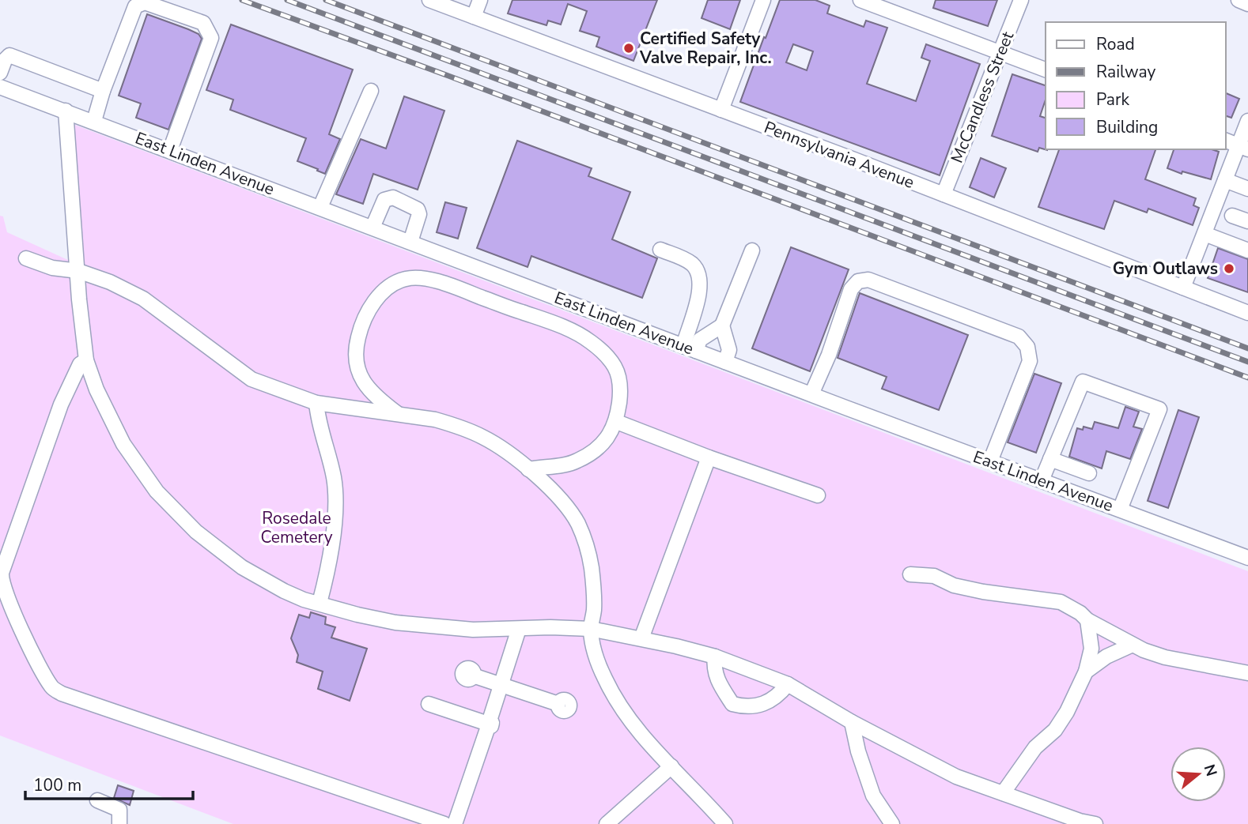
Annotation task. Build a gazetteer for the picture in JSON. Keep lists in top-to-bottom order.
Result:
{
  "streets": {
    "street": ["McCandless Street", "Pennsylvania Avenue", "East Linden Avenue"]
  },
  "crossings": [
    ["McCandless Street", "Pennsylvania Avenue"]
  ],
  "parks": ["Rosedale Cemetery"],
  "places": ["Certified Safety Valve Repair, Inc.", "Gym Outlaws"],
  "legend": [
    "Road",
    "Railway",
    "Park",
    "Building"
  ],
  "scale_bar": "100 m",
  "north": "right"
}
